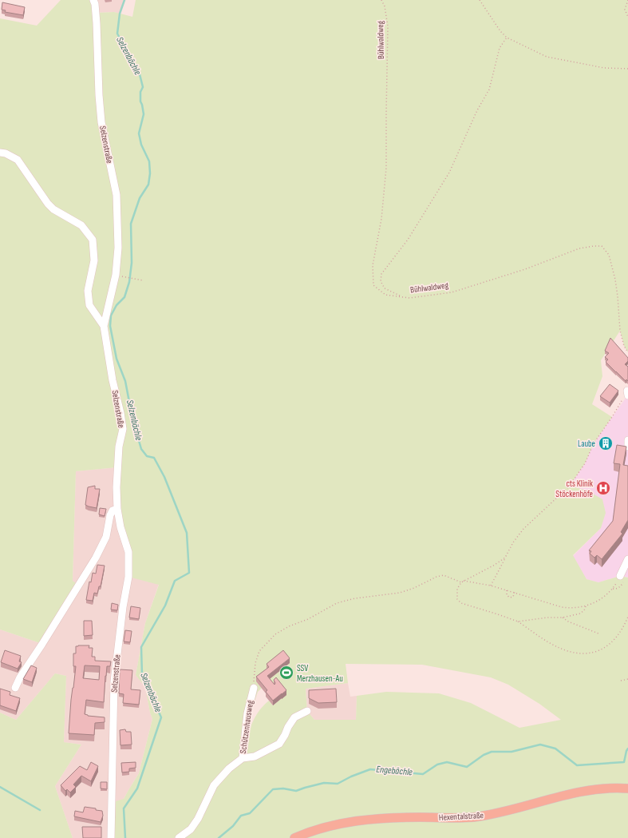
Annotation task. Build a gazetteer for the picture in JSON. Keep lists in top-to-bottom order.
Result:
{
  "streets": {
    "main road": ["Hexentalstraße"],
    "street": ["Selzenstraße", "Schützenhausweg"],
    "path": ["Bühlwaldweg"]
  },
  "water": ["Selzenbächle", "Engebächle"],
  "places": {
    "building": ["Laube"],
    "hospital": ["cts Klinik Stöckenhöfe"],
    "sports": ["SSV Merzhausen-Au"]
  }
}
